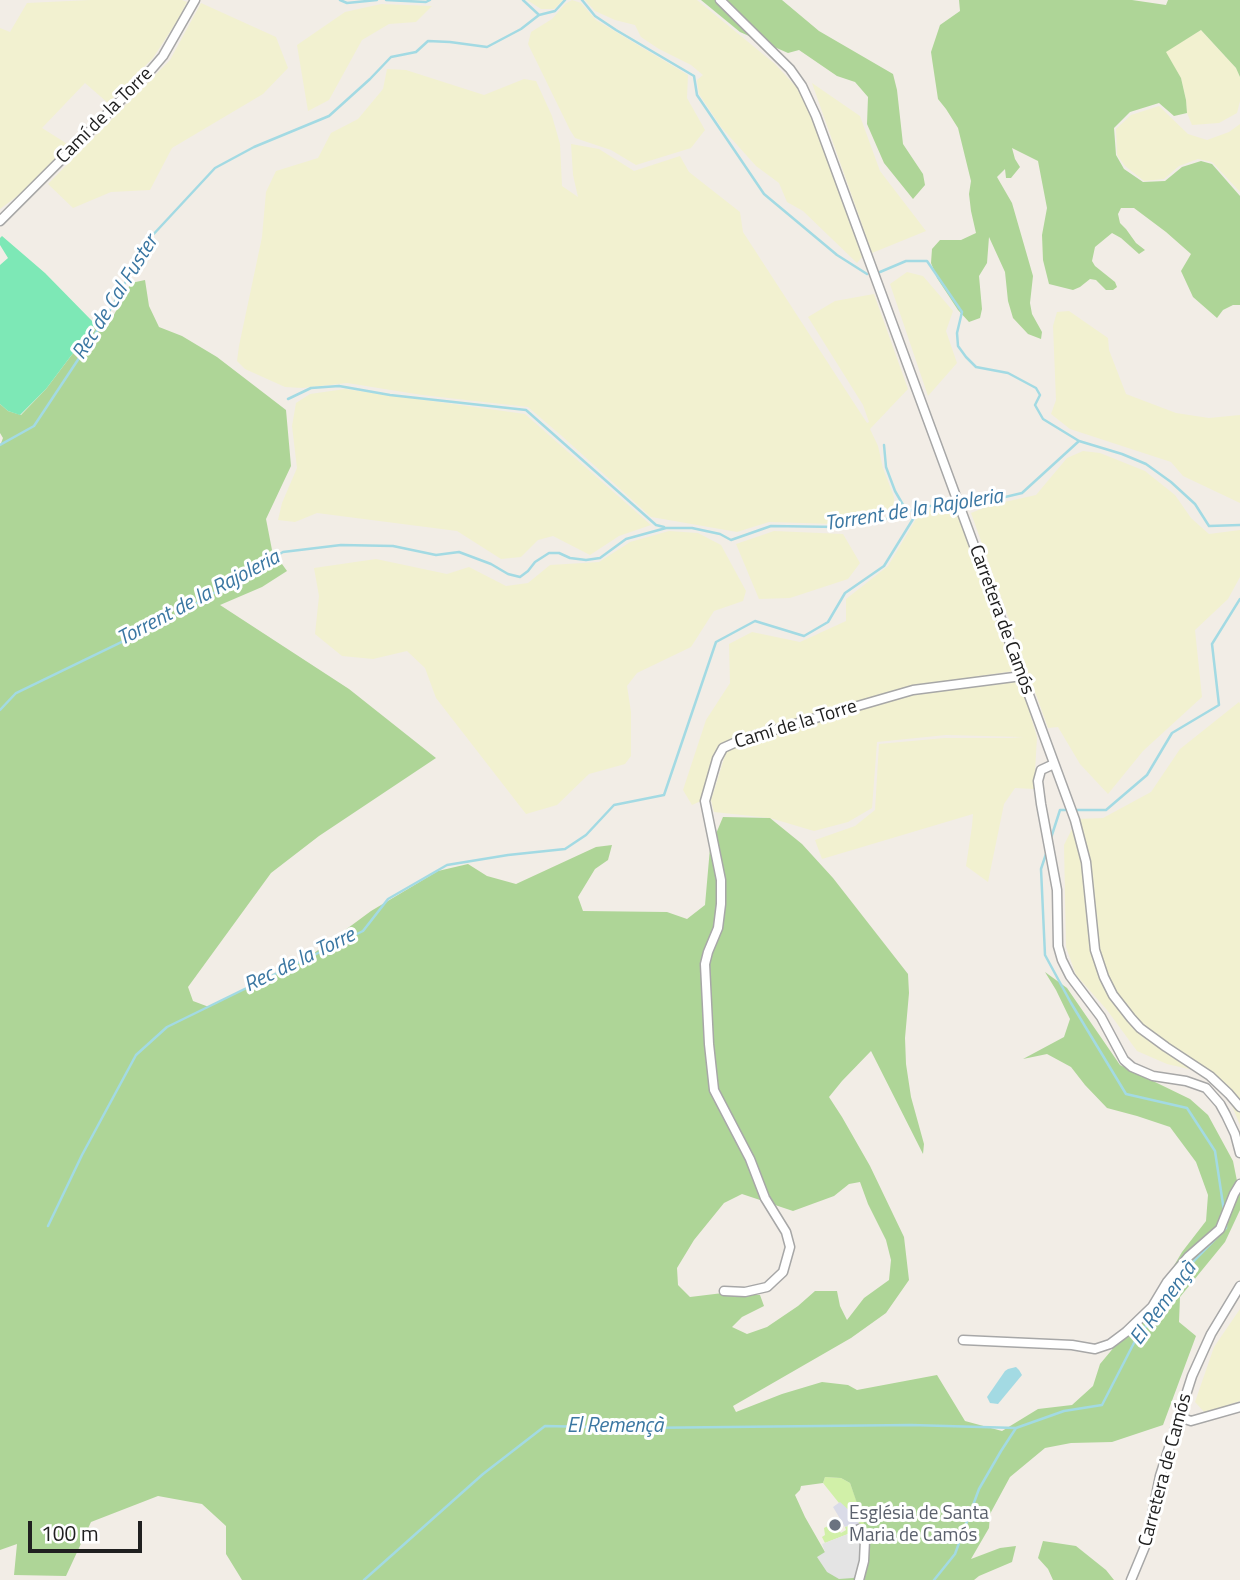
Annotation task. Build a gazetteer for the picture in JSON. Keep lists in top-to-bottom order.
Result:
{
  "streets": {
    "street": ["Camí de la Torre", "Carretera de Camós"]
  },
  "crossings": [
    ["Camí de la Torre", "Carretera de Camós"]
  ],
  "water": [
    "Rec de Cal Fuster",
    "Torrent de la Rajoleria",
    "Rec de la Torre",
    "El Remençà"
  ],
  "places": ["Església de Santa Maria de Camós"],
  "scale_bar": "100 m"
}
